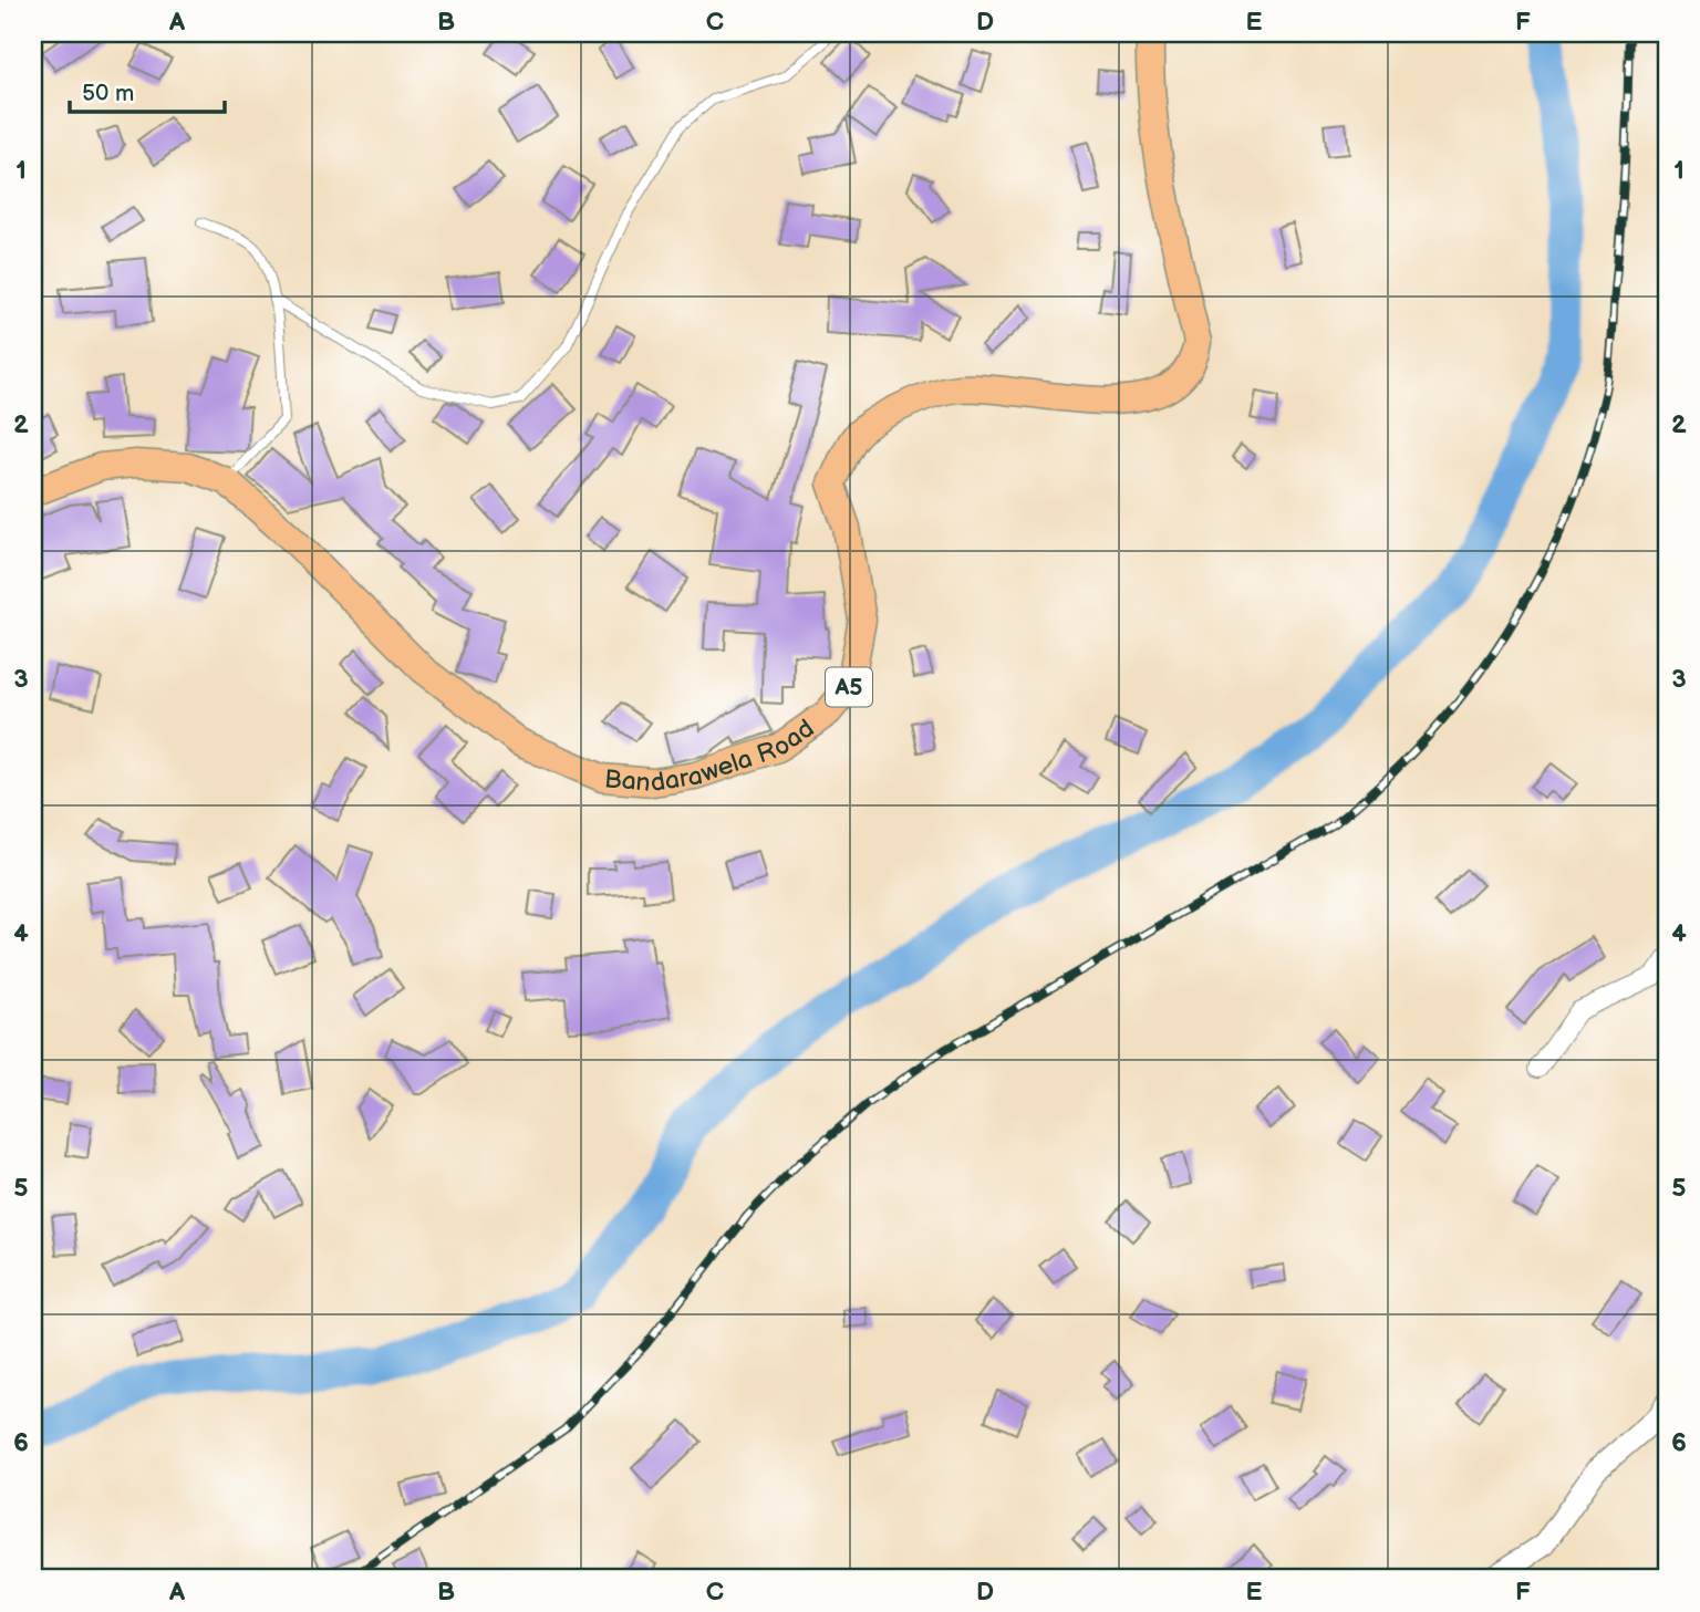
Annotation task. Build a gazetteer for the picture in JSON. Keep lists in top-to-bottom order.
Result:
{
  "streets": {
    "highway": ["A5", "Bandarawela Road"]
  },
  "scale_bar": "50 m",
  "grid": {
    "columns": [
      "A",
      "B",
      "C",
      "D",
      "E",
      "F"
    ],
    "rows": [
      "1",
      "2",
      "3",
      "4",
      "5",
      "6"
    ]
  }
}
